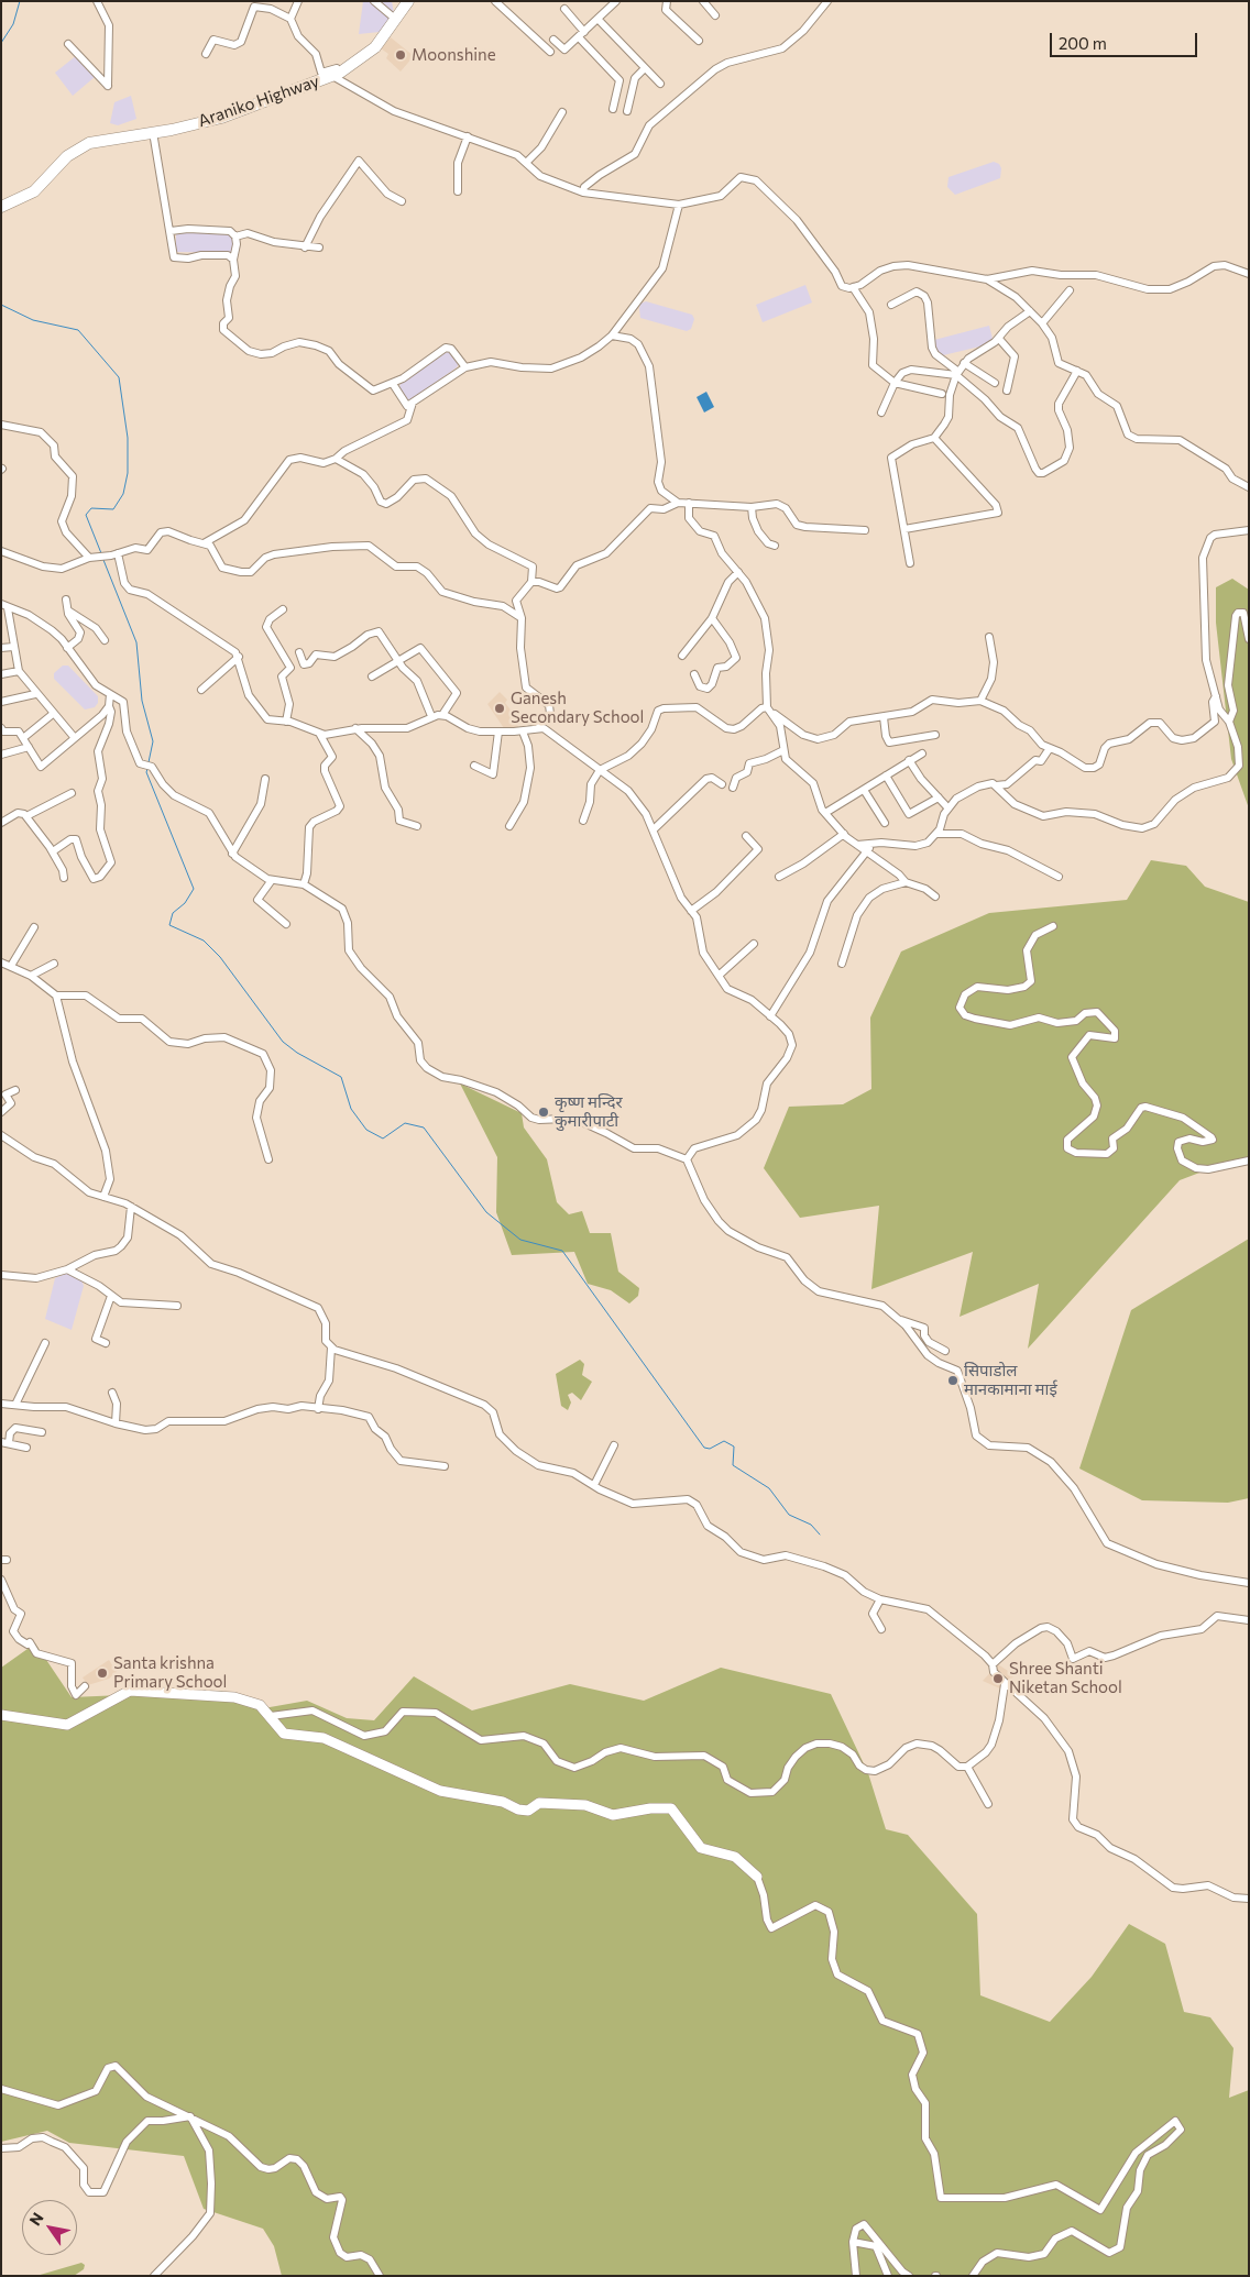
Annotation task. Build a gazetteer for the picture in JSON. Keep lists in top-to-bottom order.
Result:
{
  "streets": {
    "highway": ["Araniko Highway"]
  },
  "places": [
    "Moonshine",
    "Ganesh Secondary School",
    "कृष्ण मन्दिर कुमारीपाटी",
    "सिपाडोल मानकामाना माई",
    "Santa krishna Primary School",
    "Shree Shanti Niketan School"
  ],
  "scale_bar": "200 m",
  "north": "top left"
}
